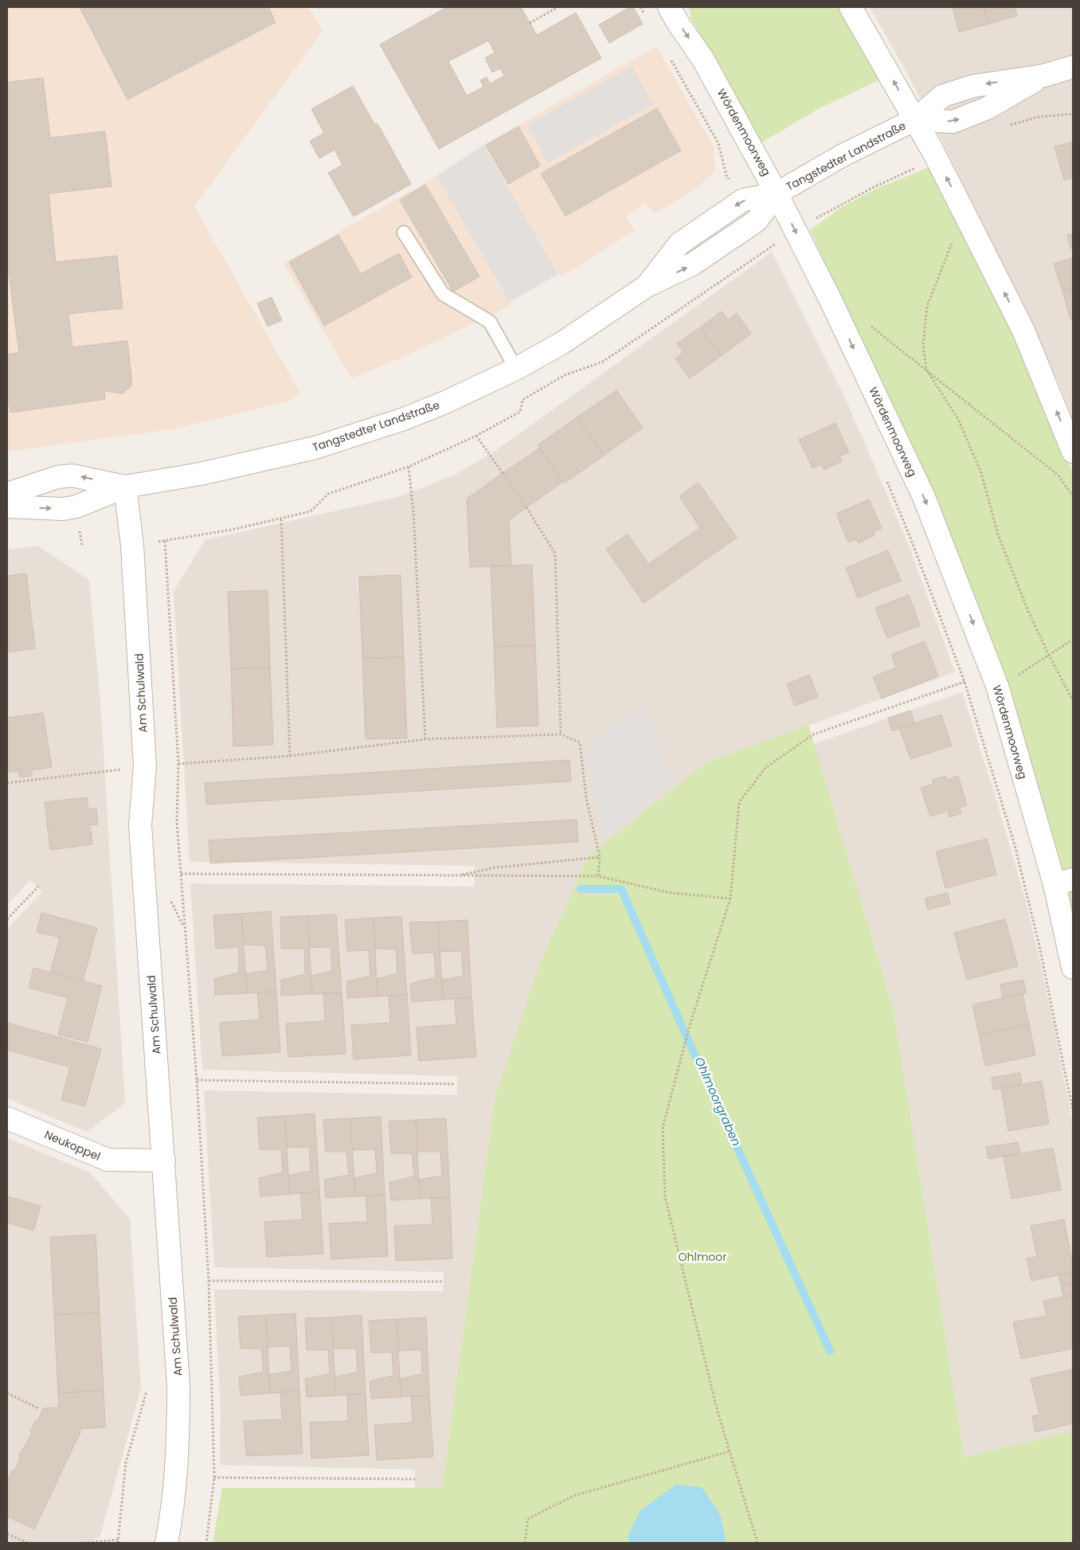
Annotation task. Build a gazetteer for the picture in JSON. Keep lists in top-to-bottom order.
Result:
{
  "streets": {
    "street": [
      "Wördenmoorweg",
      "Tangstedter Landstraße",
      "Am Schulwald",
      "Neukoppel"
    ]
  },
  "crossings": [
    ["Wördenmoorweg", "Tangstedter Landstraße"],
    ["Tangstedter Landstraße", "Am Schulwald"],
    ["Am Schulwald", "Neukoppel"]
  ],
  "water": ["Ohlmoorgraben"],
  "parks": ["Ohlmoor"]
}
